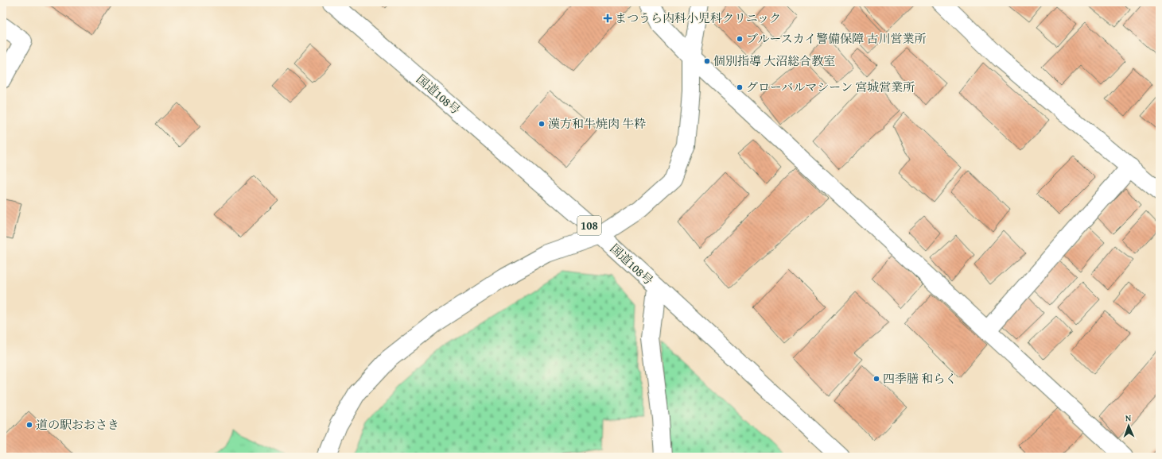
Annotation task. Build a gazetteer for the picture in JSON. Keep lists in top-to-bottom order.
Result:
{
  "streets": {
    "main road": ["国道108号", "108"]
  },
  "places": {
    "health": ["まつうら内科小児科クリニック"],
    "other": [
      "ブルースカイ警備保障 古川営業所",
      "個別指導 大沼総合教室",
      "グローバルマシーン 宮城営業所",
      "漢方和牛焼肉 牛粋",
      "四季膳 和らく",
      "道の駅おおさき"
    ]
  },
  "north": "top"
}
